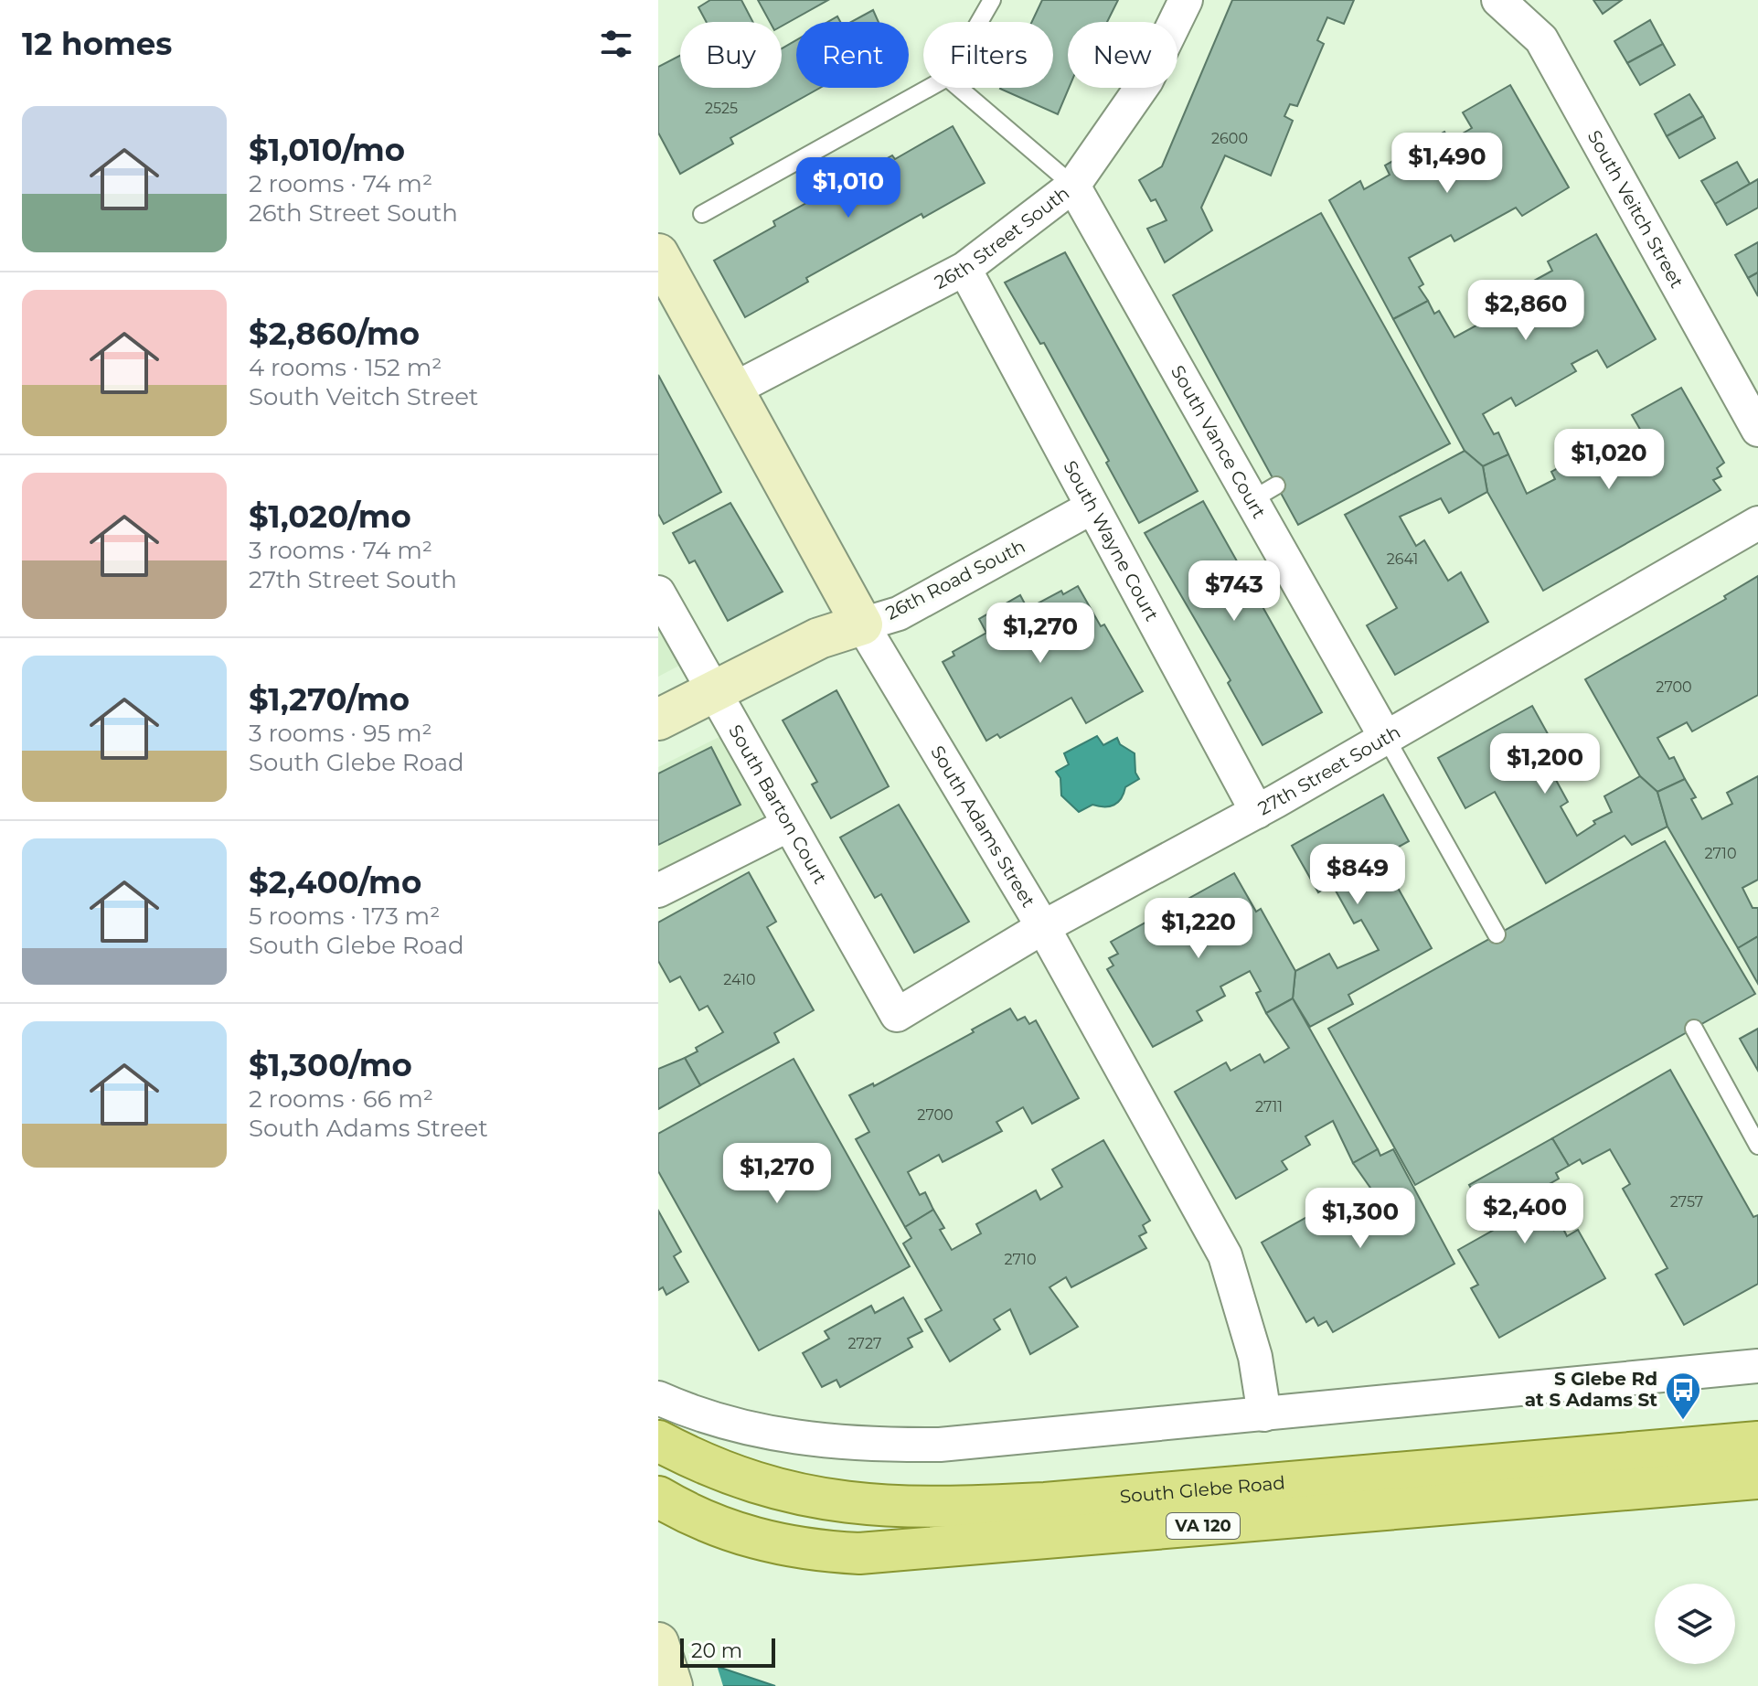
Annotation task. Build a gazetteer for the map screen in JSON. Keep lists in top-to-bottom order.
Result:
{
  "streets": {
    "main road": ["South Glebe Road", "VA 120"],
    "street": [
      "South Veitch Street",
      "26th Street South",
      "South Vance Court",
      "South Wayne Court",
      "26th Road South",
      "27th Street South",
      "South Barton Court",
      "South Adams Street"
    ]
  },
  "crossings": [
    ["26th Street South", "South Vance Court"],
    ["26th Street South", "South Wayne Court"],
    ["26th Street South", "South Adams Street"],
    ["South Vance Court", "27th Street South"],
    ["South Wayne Court", "26th Road South"],
    ["South Wayne Court", "27th Street South"],
    ["26th Road South", "South Barton Court"],
    ["26th Road South", "South Adams Street"],
    ["27th Street South", "South Barton Court"],
    ["27th Street South", "South Adams Street"]
  ],
  "places": {
    "bus stop": ["S Glebe Rd at S Adams St"]
  },
  "house_numbers": [
    "2525",
    "2600",
    "2641",
    "2700",
    "2710",
    "2410",
    "2711",
    "2700",
    "2757",
    "2710",
    "2727"
  ],
  "scale_bar": "20 m",
  "page": {
    "heading": "12 homes",
    "chip": [
      "Buy",
      "Rent",
      "Filters",
      "New"
    ],
    "list": [
      {
        "name": "$1,010/mo",
        "note": "2 rooms · 74 m² · 26th Street South"
      },
      {
        "name": "$2,860/mo",
        "note": "4 rooms · 152 m² · South Veitch Street"
      },
      {
        "name": "$1,020/mo",
        "note": "3 rooms · 74 m² · 27th Street South"
      },
      {
        "name": "$1,270/mo",
        "note": "3 rooms · 95 m² · South Glebe Road"
      },
      {
        "name": "$2,400/mo",
        "note": "5 rooms · 173 m² · South Glebe Road"
      },
      {
        "name": "$1,300/mo",
        "note": "2 rooms · 66 m² · South Adams Street"
      }
    ],
    "price": [
      "$1,490",
      "$1,010",
      "$2,860",
      "$1,020",
      "$743",
      "$1,270",
      "$1,200",
      "$849",
      "$1,220",
      "$1,270",
      "$2,400",
      "$1,300"
    ],
    "scale": "20 m"
  }
}
